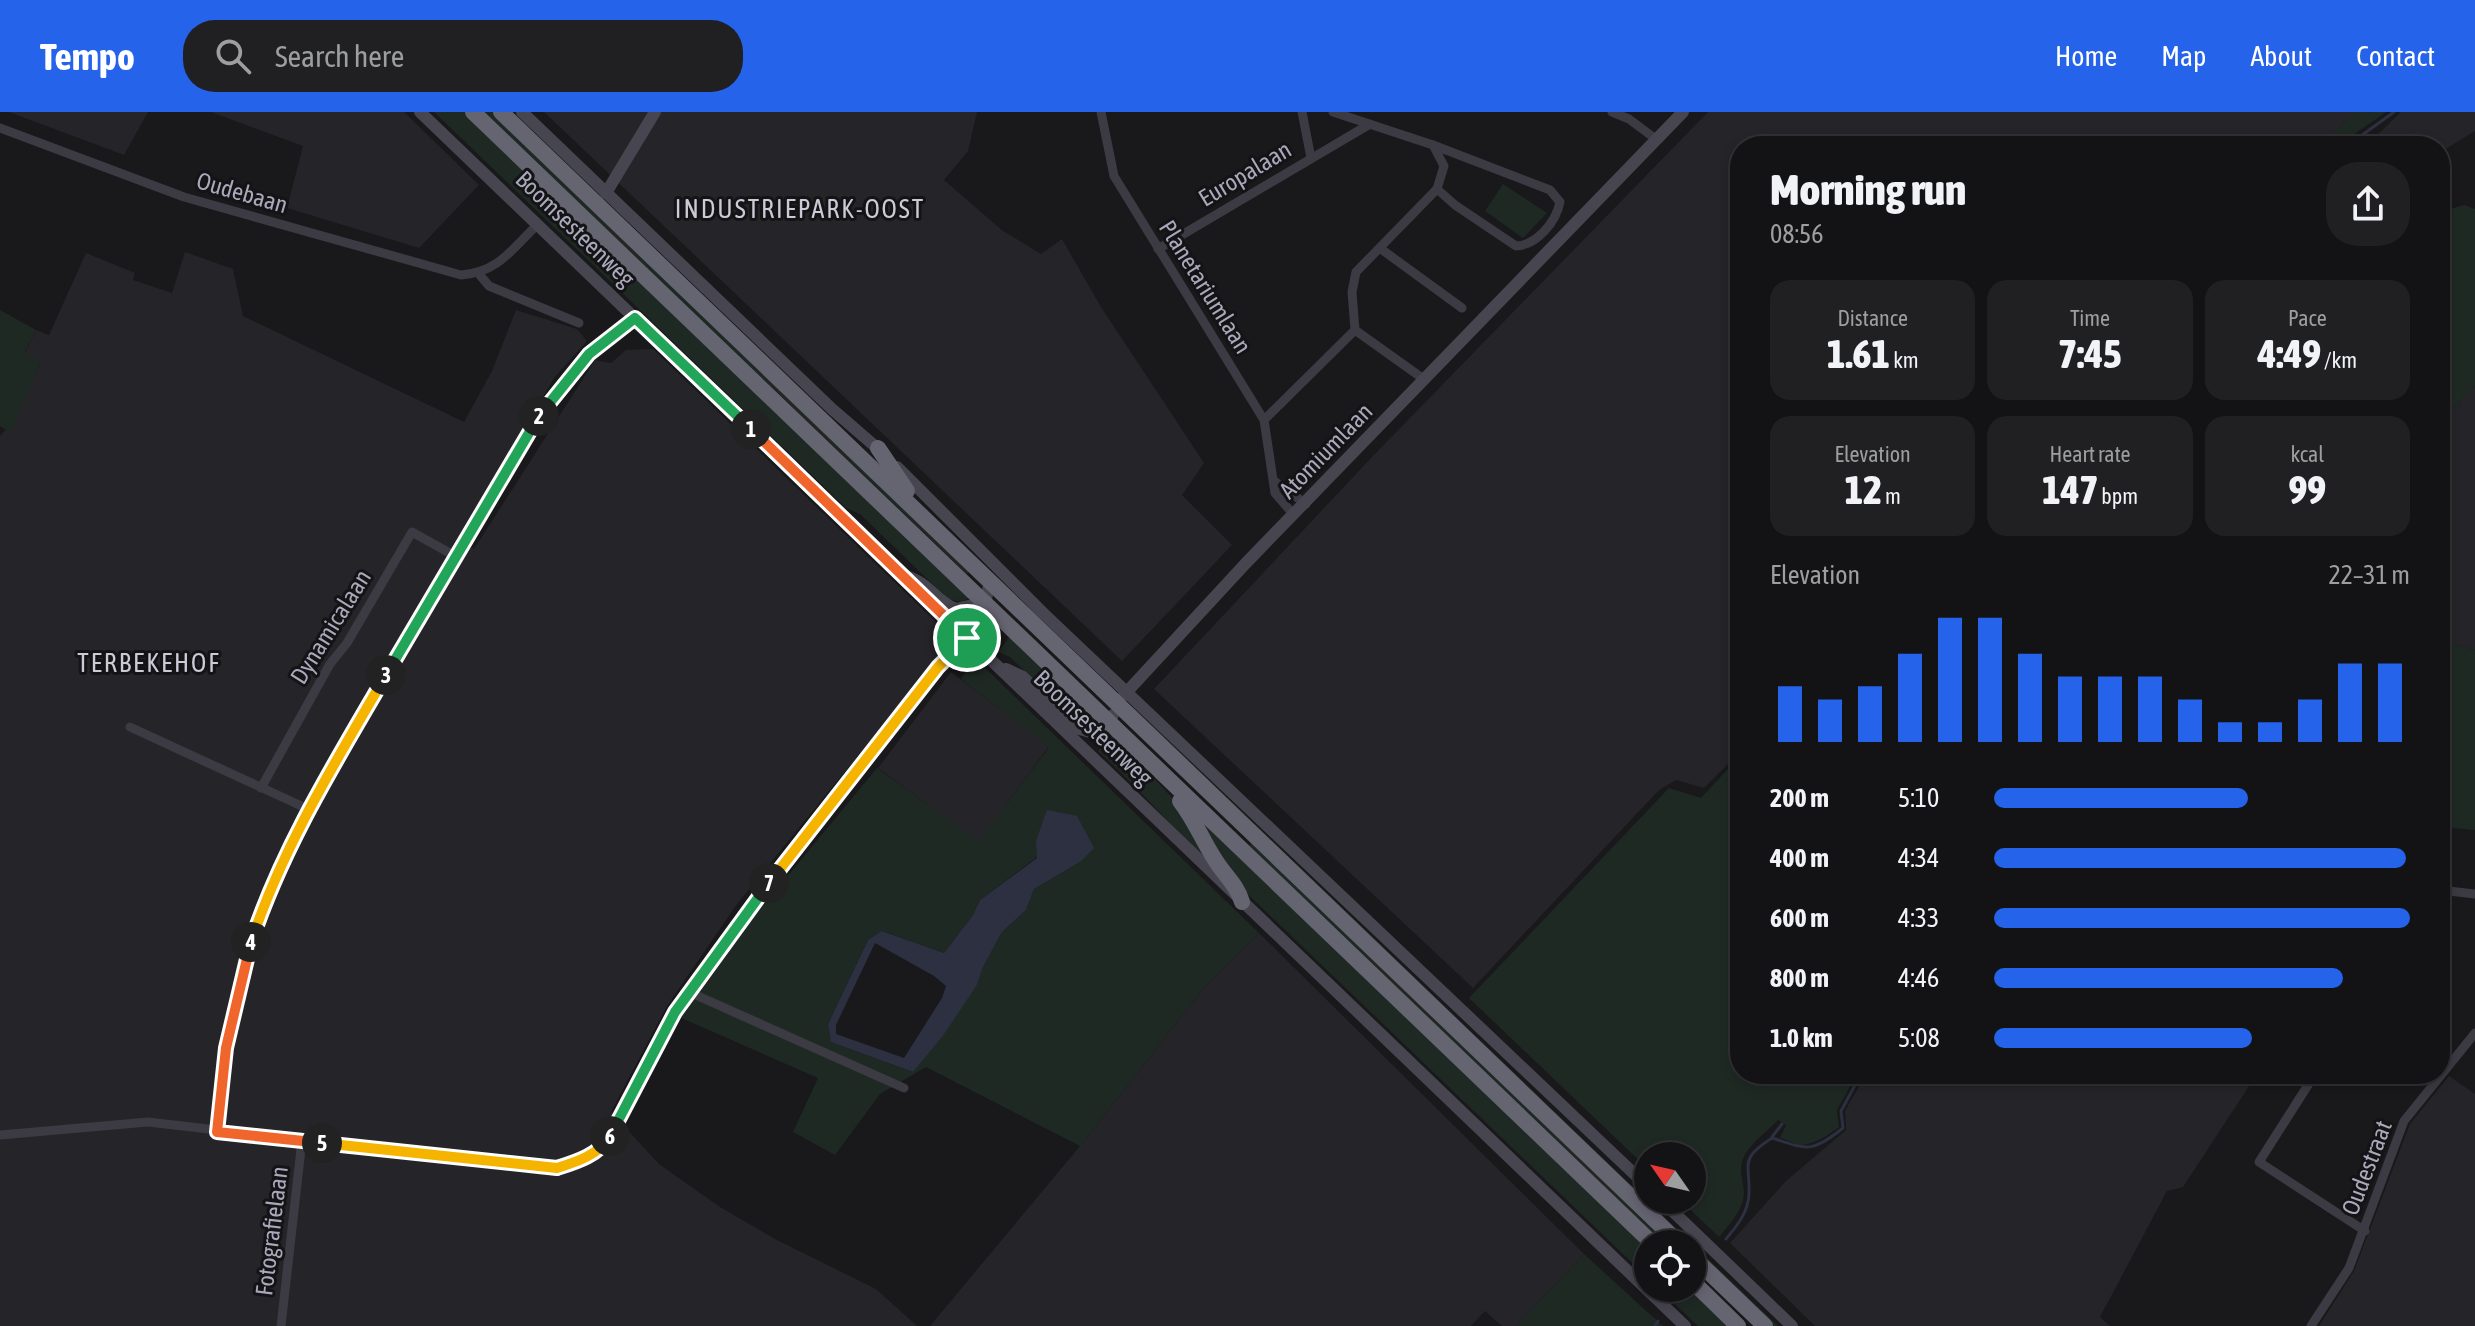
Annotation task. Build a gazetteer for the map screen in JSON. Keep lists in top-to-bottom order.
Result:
{
  "streets": {
    "main road": ["Boomsesteenweg", "Atomiumlaan"],
    "street": [
      "Europalaan",
      "Oudebaan",
      "Planetariumlaan",
      "Dynamicalaan",
      "Oudestraat",
      "Fotografielaan"
    ]
  },
  "crossings": [
    ["Europalaan", "Planetariumlaan"],
    ["Boomsesteenweg", "Atomiumlaan"],
    ["Planetariumlaan", "Atomiumlaan"]
  ],
  "districts": ["INDUSTRIEPARK-OOST", "TERBEKEHOF"],
  "north": "top left",
  "page": {
    "header": "Tempo",
    "search": "Search here",
    "nav": [
      "Home",
      "Map",
      "About",
      "Contact"
    ],
    "heading": ["Morning run", "08:56"],
    "stats": [
      ["Distance", "1.61 km"],
      ["Time", "7:45"],
      ["Pace", "4:49 /km"],
      ["Elevation", "12 m"],
      ["Heart rate", "147 bpm"],
      ["kcal", "99"]
    ],
    "pins": [
      "2",
      "1",
      "3",
      "7",
      "4",
      "6",
      "5"
    ],
    "chart": ["Elevation", "22–31 m"],
    "list": [
      {
        "name": "200 m",
        "note": "5:10"
      },
      {
        "name": "400 m",
        "note": "4:34"
      },
      {
        "name": "600 m",
        "note": "4:33"
      },
      {
        "name": "800 m",
        "note": "4:46"
      },
      {
        "name": "1.0 km",
        "note": "5:08"
      }
    ]
  }
}
